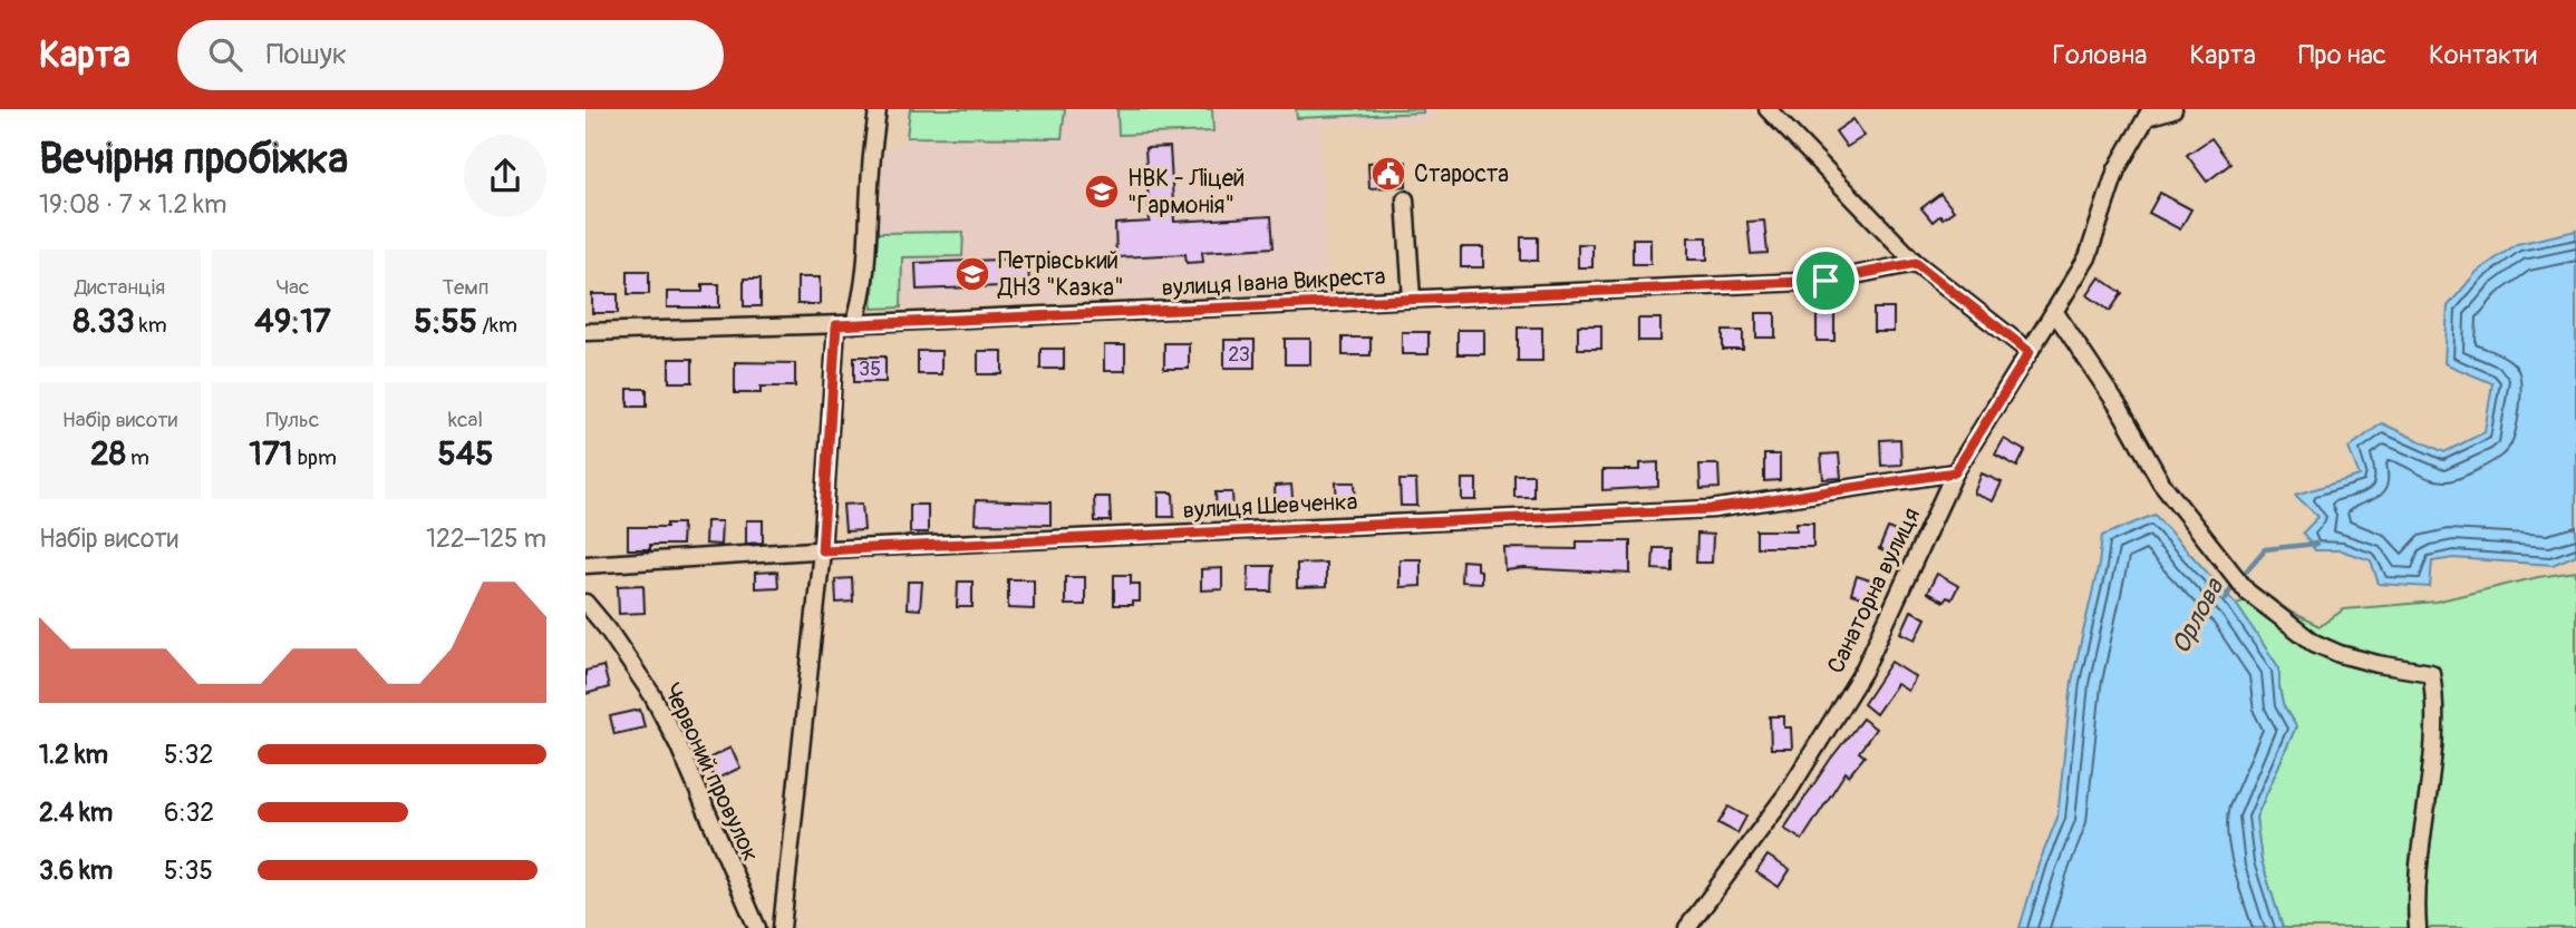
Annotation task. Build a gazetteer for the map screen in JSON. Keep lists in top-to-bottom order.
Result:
{
  "streets": {
    "street": [
      "вулиця Івана Викреста",
      "вулиця Шевченка",
      "Санаторна вулиця",
      "Червоний провулок"
    ]
  },
  "crossings": [
    ["вулиця Шевченка", "Санаторна вулиця"]
  ],
  "water": ["Орлова"],
  "places": {
    "public building": ["Староста"],
    "school or university": ["НВК - Ліцей \"Гармонія\"", "Петрівський ДНЗ \"Казка\""]
  },
  "house_numbers": ["23", "35"],
  "page": {
    "header": "Карта",
    "search": "Пошук",
    "nav": [
      "Головна",
      "Карта",
      "Про нас",
      "Контакти"
    ],
    "heading": ["Вечірня пробіжка", "19:08 · 7 × 1.2 km"],
    "stats": [
      ["Дистанція", "8.33 km"],
      ["Час", "49:17"],
      ["Темп", "5:55 /km"],
      ["Набір висоти", "28 m"],
      ["Пульс", "171 bpm"],
      ["kcal", "545"]
    ],
    "chart": ["Набір висоти", "122–125 m"],
    "list": [
      {
        "name": "1.2 km",
        "note": "5:32"
      },
      {
        "name": "2.4 km",
        "note": "6:32"
      },
      {
        "name": "3.6 km",
        "note": "5:35"
      }
    ]
  }
}
